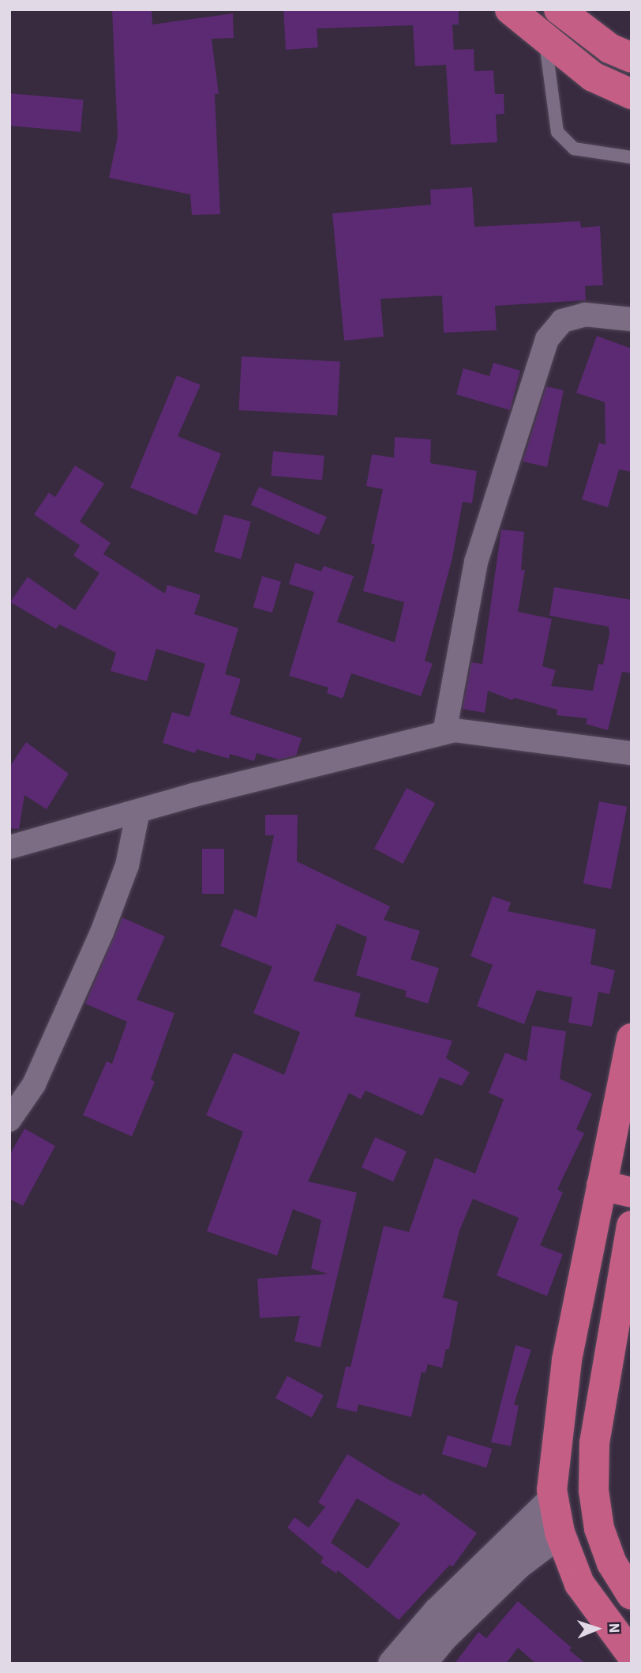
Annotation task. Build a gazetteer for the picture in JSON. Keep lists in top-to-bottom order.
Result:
{
  "north": "right"
}
